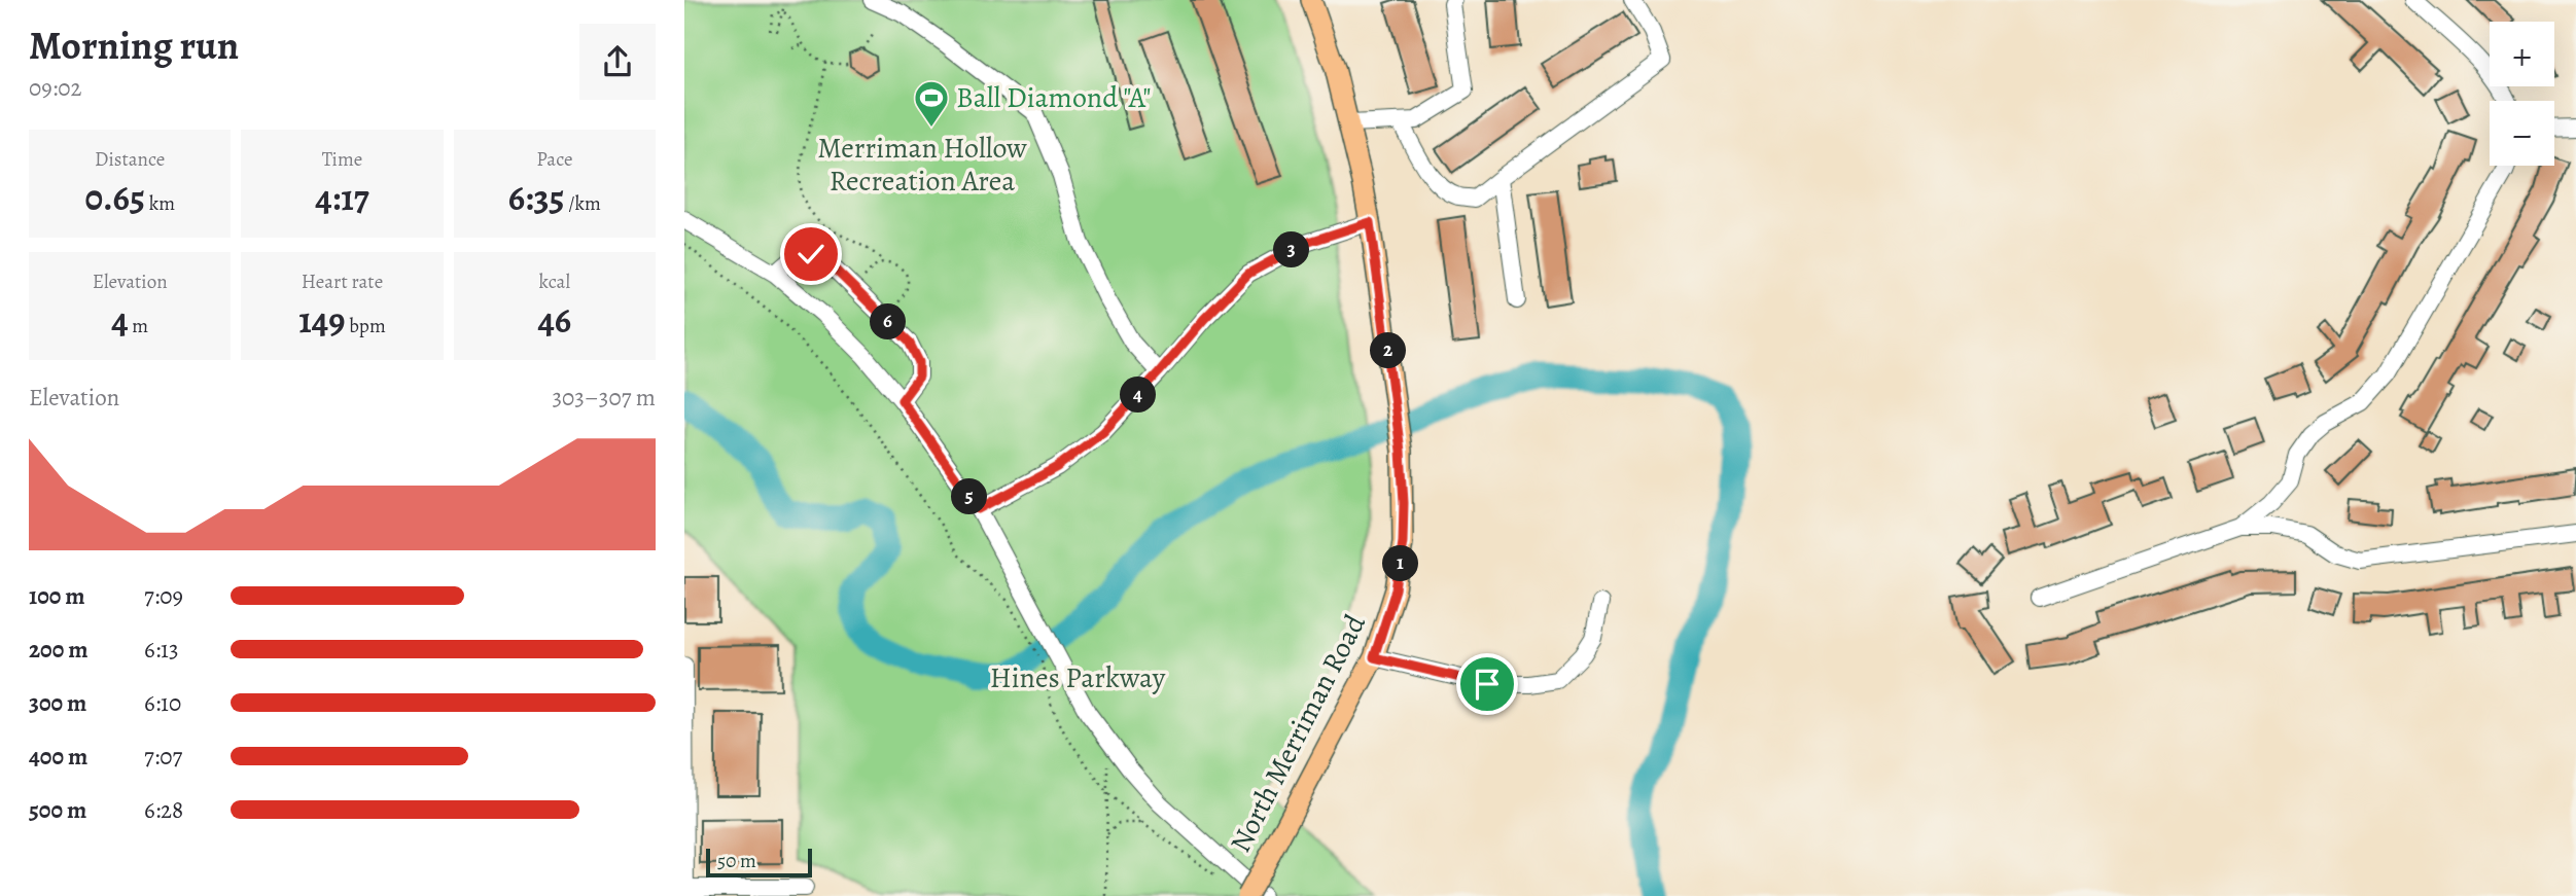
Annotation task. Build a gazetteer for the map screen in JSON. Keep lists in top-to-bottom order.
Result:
{
  "streets": {
    "main road": ["North Merriman Road"]
  },
  "parks": ["Merriman Hollow Recreation Area", "Hines Parkway"],
  "places": {
    "sports": ["Ball Diamond \"A\""]
  },
  "scale_bar": "50 m",
  "page": {
    "heading": ["Morning run", "09:02"],
    "map_buttons": ["+", "−"],
    "stats": [
      ["Distance", "0.65 km"],
      ["Time", "4:17"],
      ["Pace", "6:35 /km"],
      ["Elevation", "4 m"],
      ["Heart rate", "149 bpm"],
      ["kcal", "46"]
    ],
    "pins": [
      "3",
      "6",
      "2",
      "4",
      "5",
      "1"
    ],
    "chart": ["Elevation", "303–307 m"],
    "list": [
      {
        "name": "100 m",
        "note": "7:09"
      },
      {
        "name": "200 m",
        "note": "6:13"
      },
      {
        "name": "300 m",
        "note": "6:10"
      },
      {
        "name": "400 m",
        "note": "7:07"
      },
      {
        "name": "500 m",
        "note": "6:28"
      }
    ],
    "scale": "50 m"
  }
}
